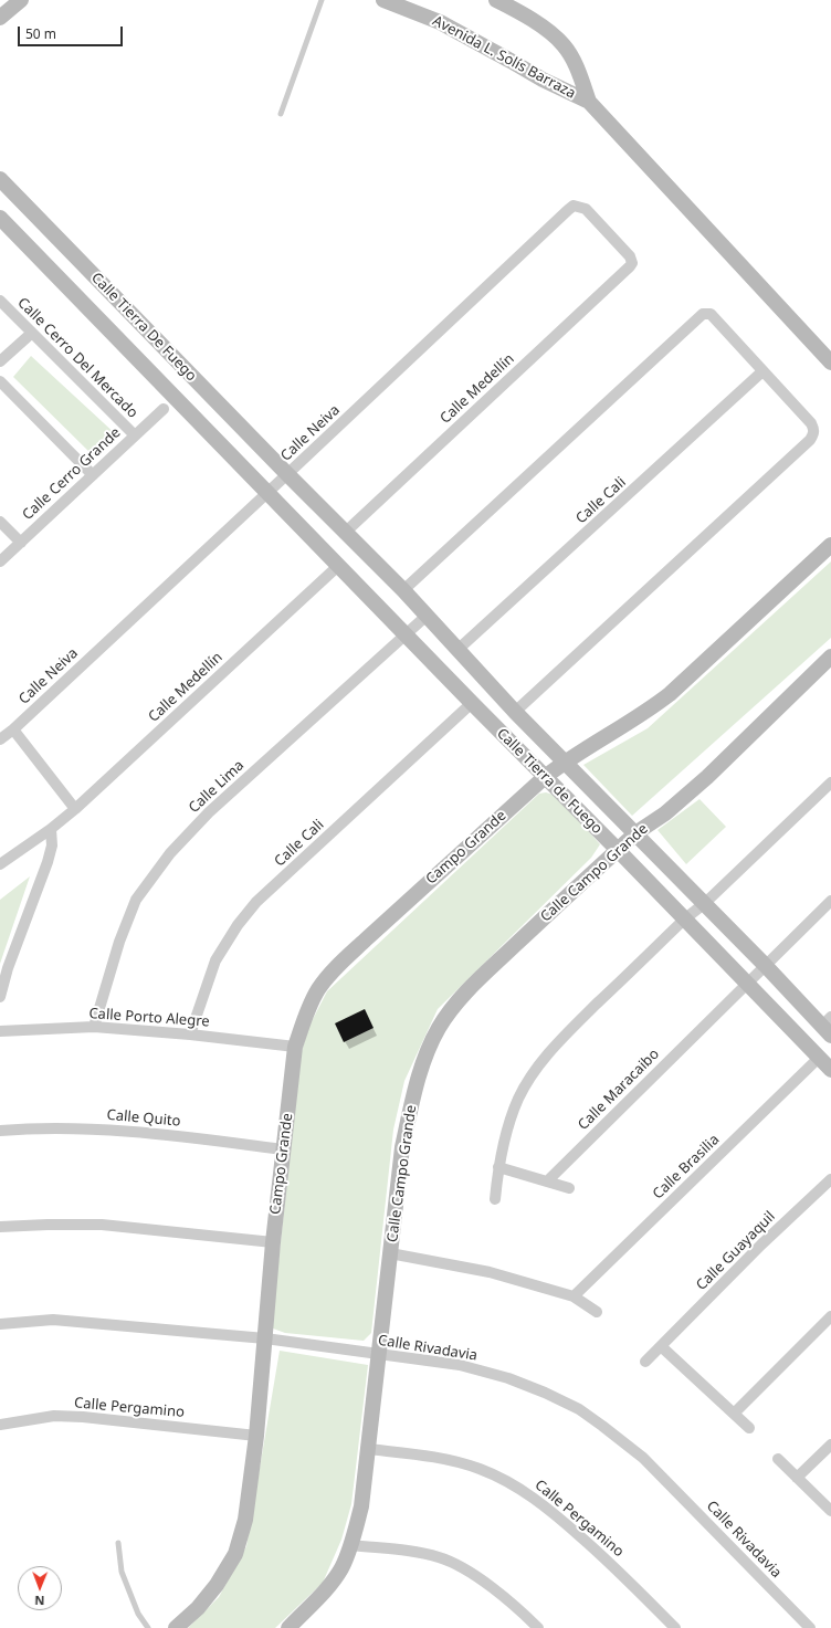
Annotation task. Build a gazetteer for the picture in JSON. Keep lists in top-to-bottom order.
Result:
{
  "streets": {
    "street": [
      "Avenida L. Solís Barraza",
      "Calle Tierra De Fuego",
      "Calle Cerro Del Mercado",
      "Calle Medellín",
      "Calle Neiva",
      "Calle Cerro Grande",
      "Calle Cali",
      "Calle Tierra de Fuego",
      "Calle Lima",
      "Campo Grande",
      "Calle Campo Grande",
      "Calle Porto Alegre",
      "Calle Maracaibo",
      "Calle Quito",
      "Calle Brasilia",
      "Calle Guayaquil",
      "Calle Rivadavia",
      "Calle Pergamino"
    ]
  },
  "crossings": [
    ["Calle Tierra De Fuego", "Calle Neiva"],
    ["Calle Tierra De Fuego", "Calle Tierra de Fuego"],
    ["Calle Cerro Del Mercado", "Calle Cerro Grande"],
    ["Calle Medellín", "Calle Neiva"],
    ["Calle Medellín", "Calle Tierra de Fuego"],
    ["Calle Neiva", "Calle Tierra de Fuego"],
    ["Calle Cali", "Calle Tierra de Fuego"],
    ["Calle Cali", "Calle Porto Alegre"],
    ["Calle Tierra de Fuego", "Calle Lima"],
    ["Calle Tierra de Fuego", "Campo Grande"],
    ["Calle Tierra de Fuego", "Calle Campo Grande"],
    ["Calle Tierra de Fuego", "Calle Maracaibo"],
    ["Calle Tierra de Fuego", "Calle Brasilia"],
    ["Calle Lima", "Calle Porto Alegre"],
    ["Campo Grande", "Calle Porto Alegre"],
    ["Campo Grande", "Calle Quito"],
    ["Campo Grande", "Calle Rivadavia"],
    ["Campo Grande", "Calle Pergamino"],
    ["Calle Campo Grande", "Calle Rivadavia"],
    ["Calle Campo Grande", "Calle Pergamino"]
  ],
  "scale_bar": "50 m",
  "north": "bottom"
}
